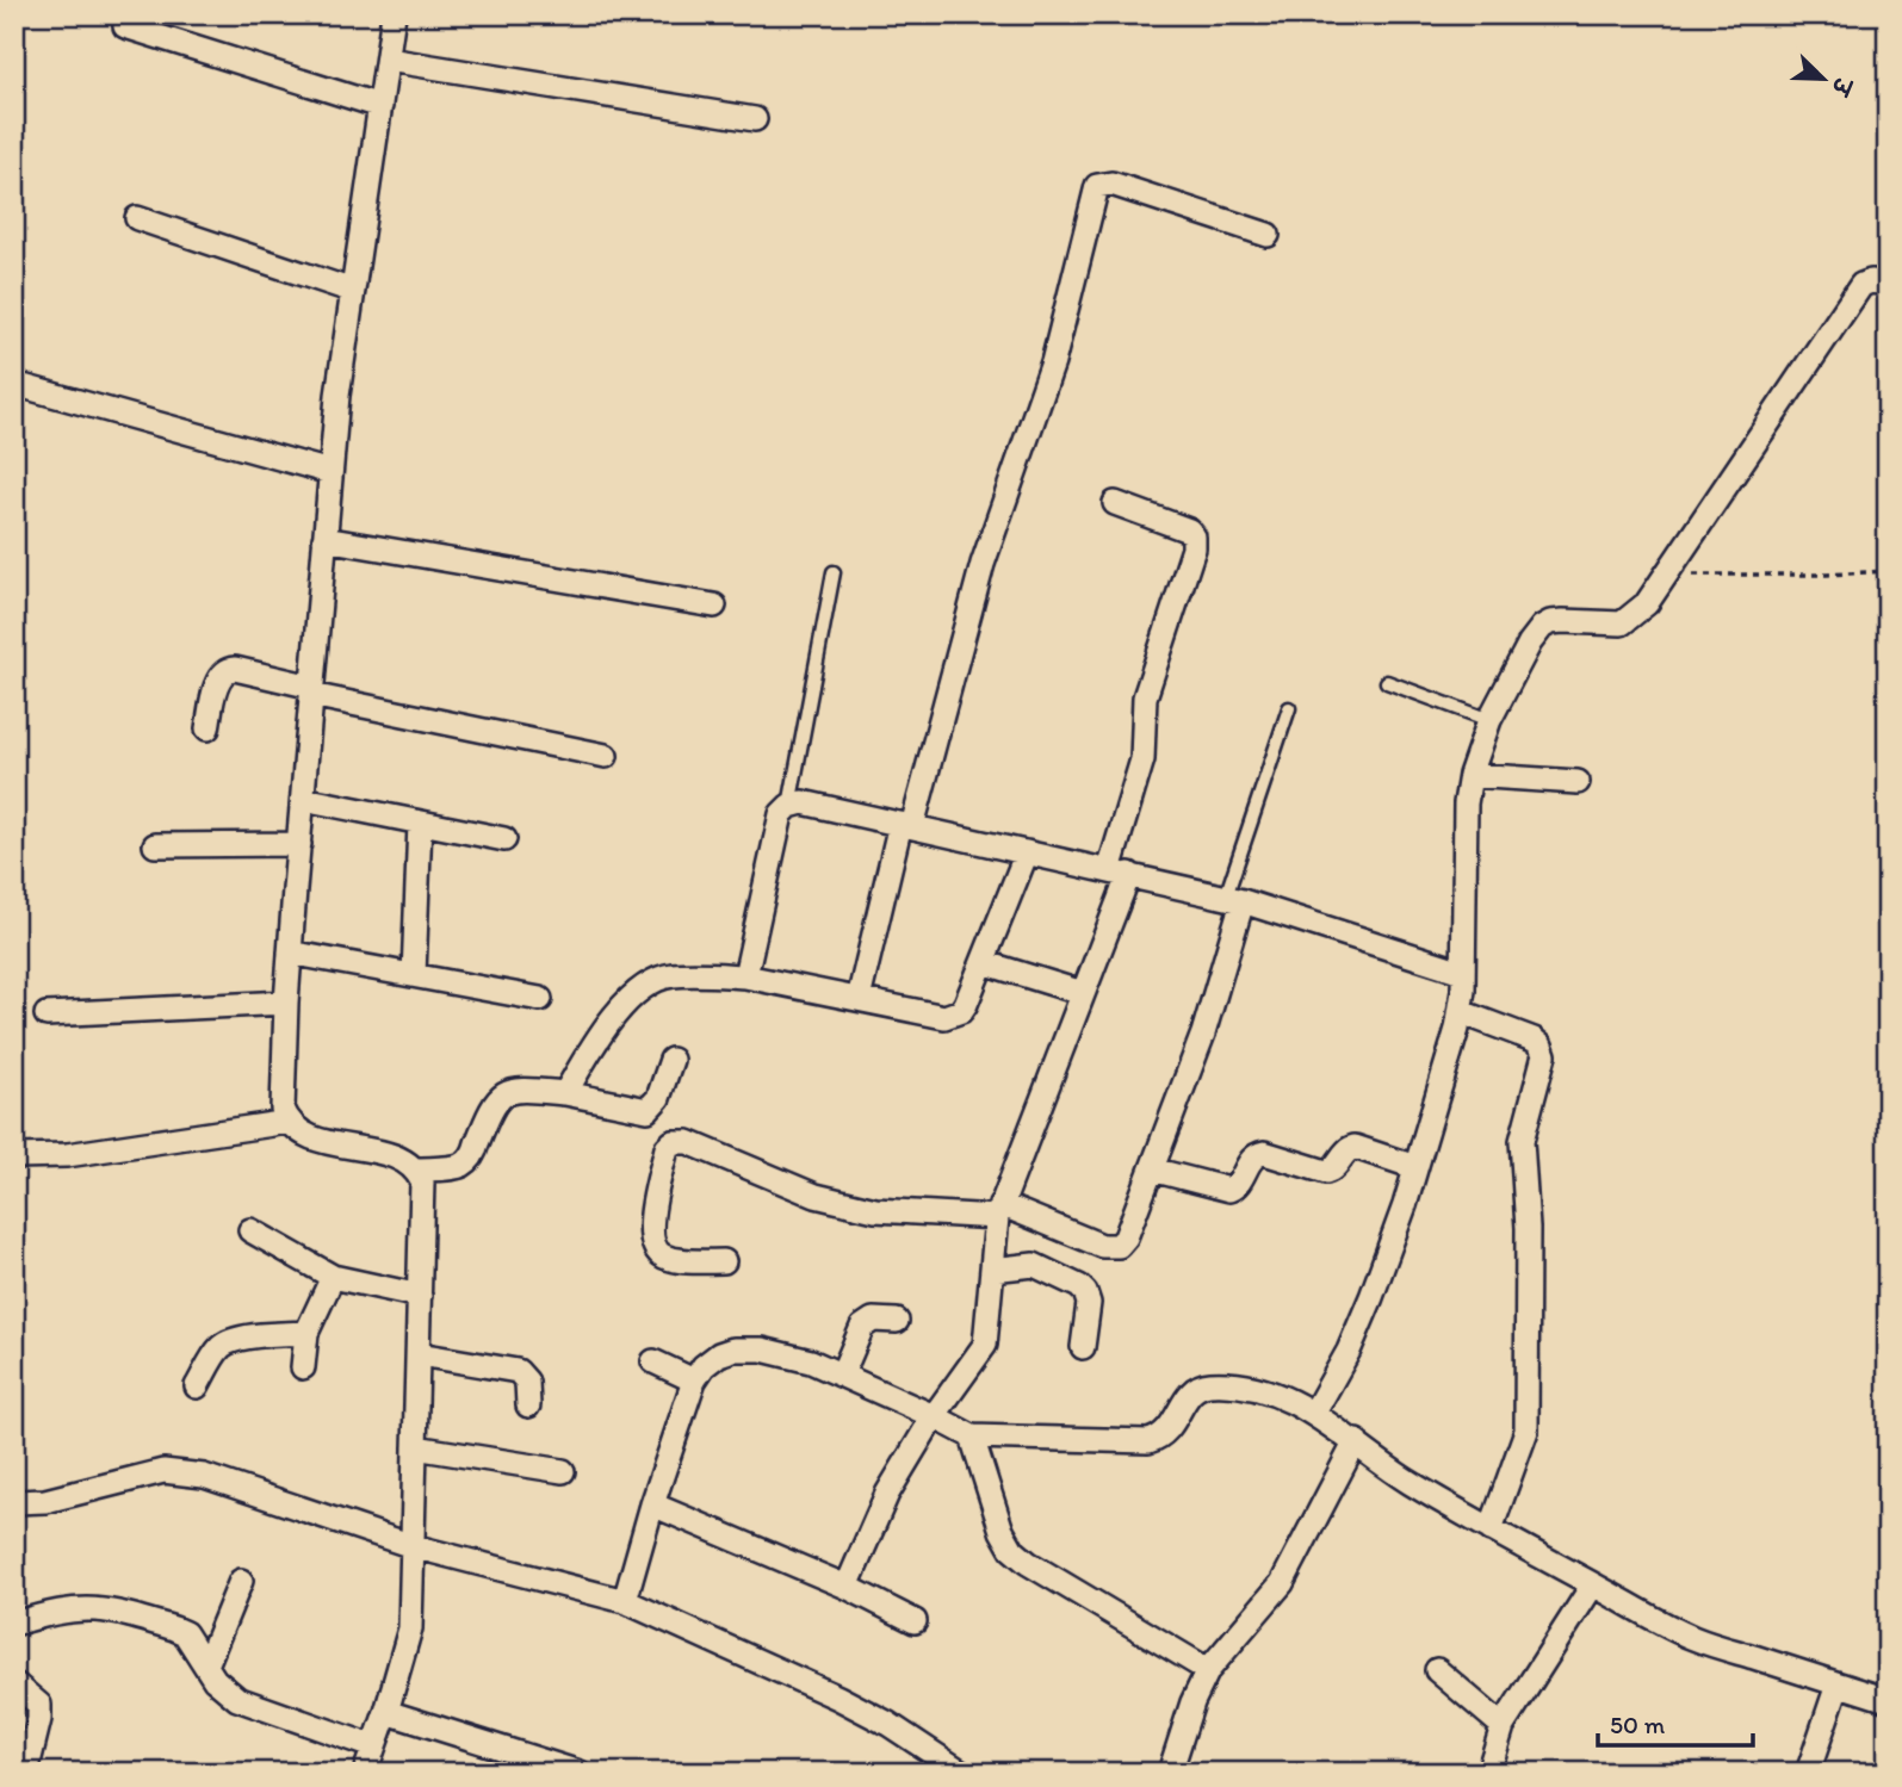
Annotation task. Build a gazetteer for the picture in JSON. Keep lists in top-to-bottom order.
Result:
{
  "scale_bar": "50 m",
  "north": "bottom right"
}
